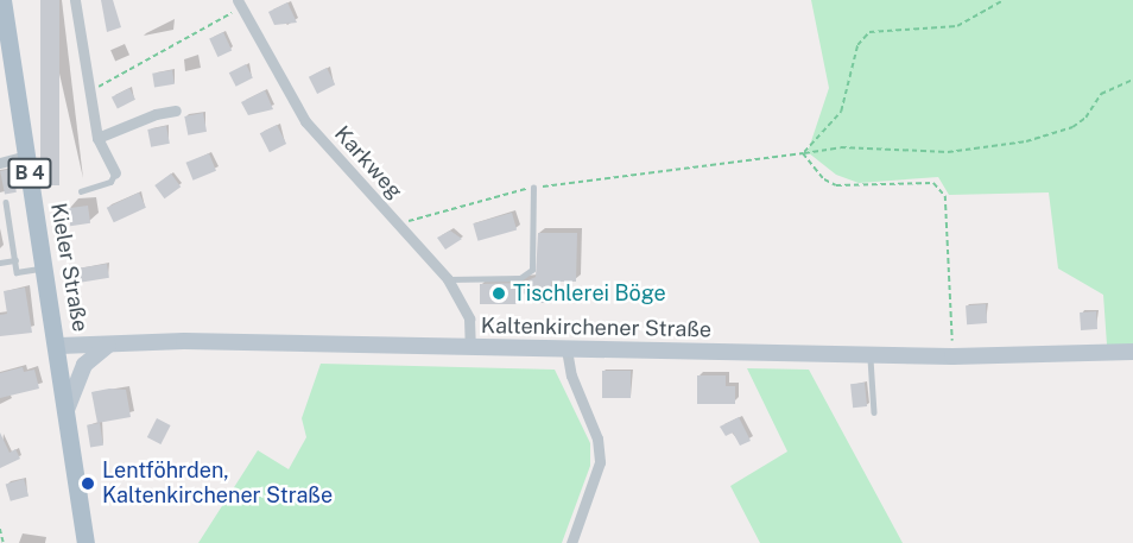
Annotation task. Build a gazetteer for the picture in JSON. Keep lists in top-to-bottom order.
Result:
{
  "streets": {
    "main road": ["B 4", "Kieler Straße", "Kaltenkirchener Straße"],
    "street": ["Karkweg"]
  },
  "crossings": [
    ["Karkweg", "Kaltenkirchener Straße"],
    ["Kieler Straße", "Kaltenkirchener Straße"]
  ],
  "places": ["Tischlerei Böge", "Lentföhrden, Kaltenkirchener Straße"]
}
